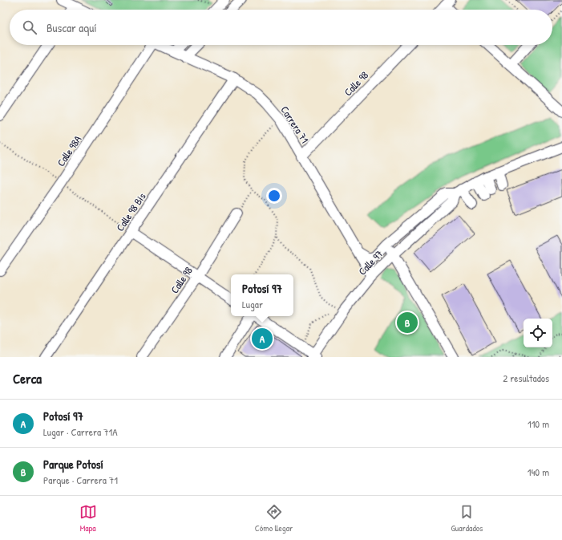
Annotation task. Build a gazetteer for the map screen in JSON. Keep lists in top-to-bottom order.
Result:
{
  "streets": {
    "street": [
      "Calle 98",
      "Carrera 71",
      "Calle 98A",
      "Calle 98 Bis",
      "Calle 97"
    ]
  },
  "crossings": [
    ["Calle 98", "Carrera 71"],
    ["Carrera 71", "Calle 98 Bis"],
    ["Carrera 71", "Calle 97"]
  ],
  "page": {
    "search": "Buscar aquí",
    "popup": ["Potosí 97", "Lugar"],
    "pins": ["B", "A"],
    "heading": ["Cerca", "2 resultados"],
    "list": [
      {
        "mark": "A",
        "name": "Potosí 97",
        "note": "Lugar · Carrera 71A",
        "value": "110 m"
      },
      {
        "mark": "B",
        "name": "Parque Potosí",
        "note": "Parque · Carrera 71",
        "value": "140 m"
      }
    ],
    "nav": ["Mapa", "Cómo llegar", "Guardados"]
  }
}
